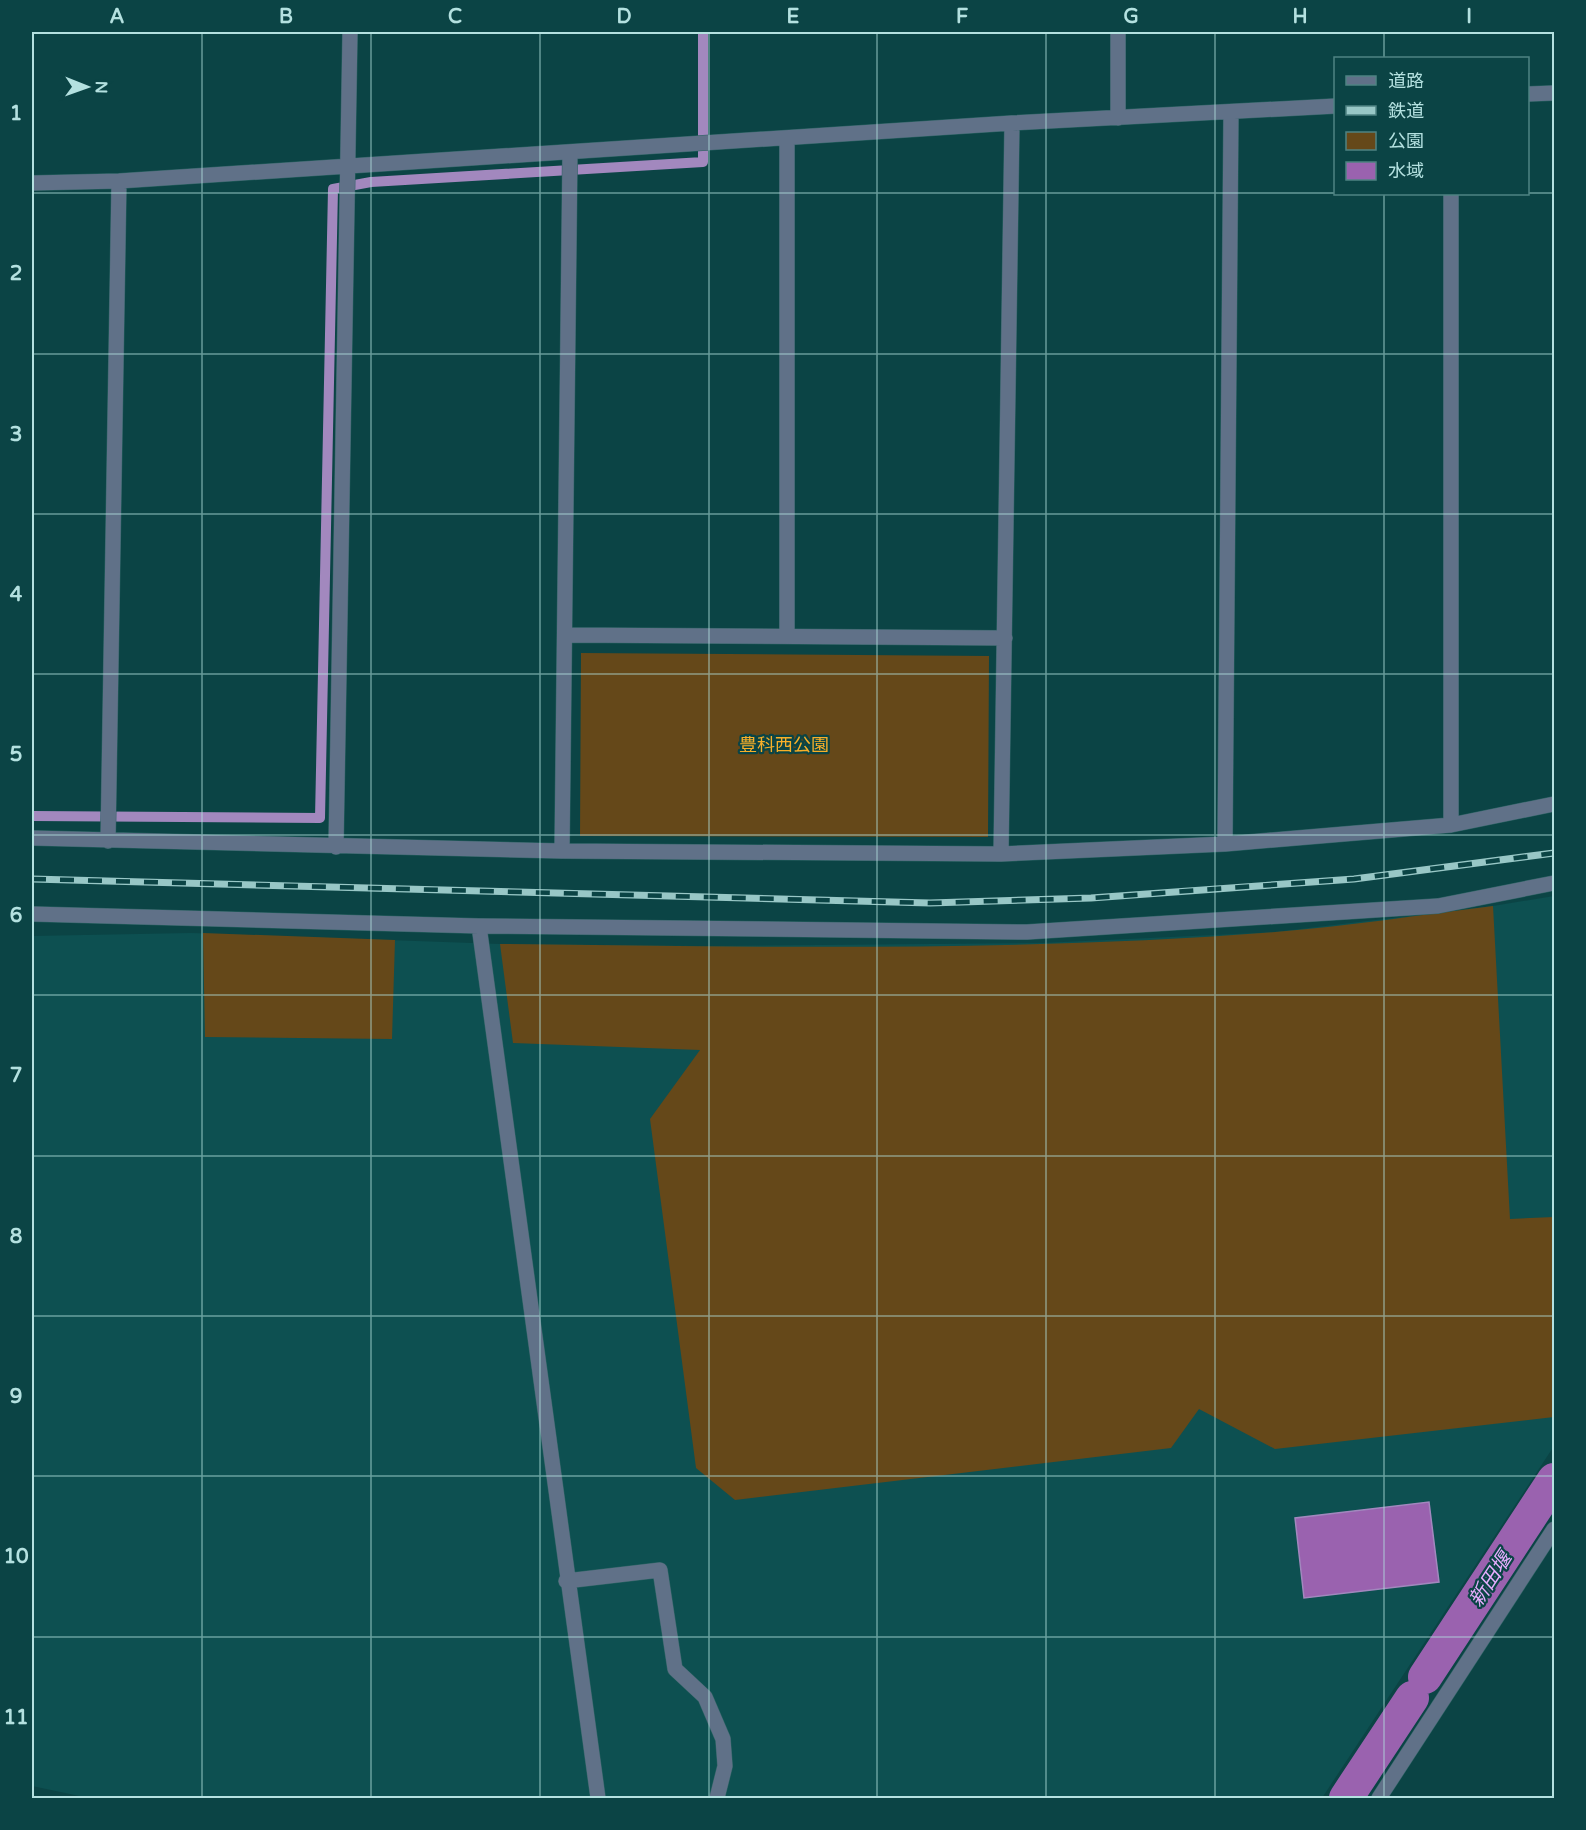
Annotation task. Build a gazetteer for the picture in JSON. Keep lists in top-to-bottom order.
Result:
{
  "water": ["新田堰"],
  "parks": ["豊科西公園"],
  "legend": [
    "道路",
    "鉄道",
    "公園",
    "水域"
  ],
  "north": "right",
  "grid": {
    "columns": [
      "A",
      "B",
      "C",
      "D",
      "E",
      "F",
      "G",
      "H",
      "I"
    ],
    "rows": [
      "1",
      "2",
      "3",
      "4",
      "5",
      "6",
      "7",
      "8",
      "9",
      "10",
      "11"
    ]
  }
}
